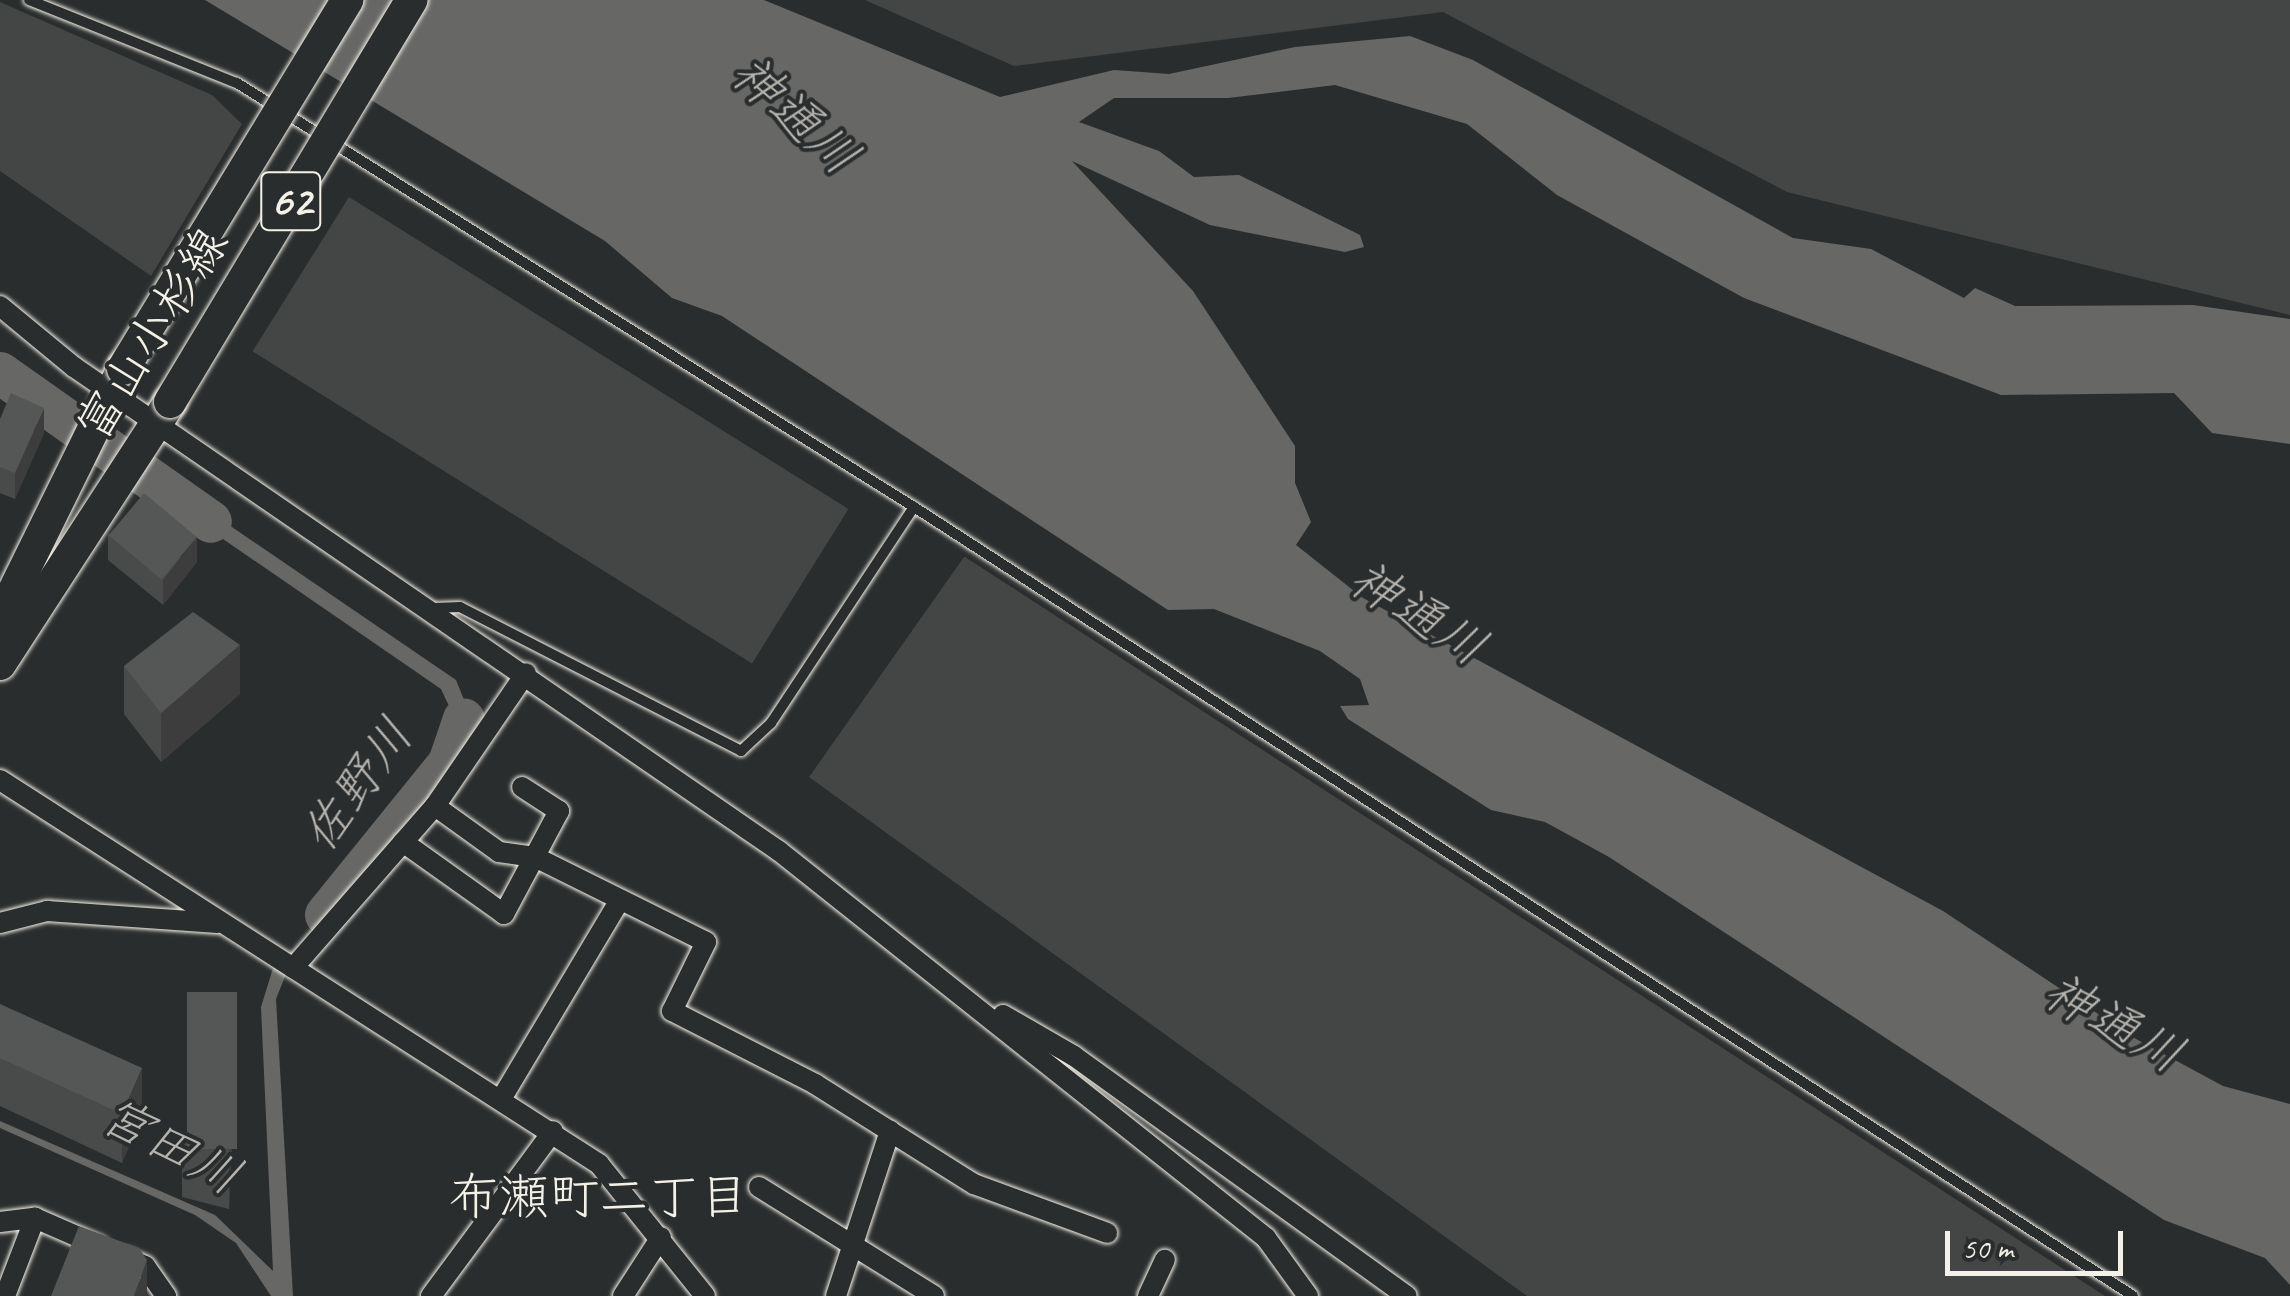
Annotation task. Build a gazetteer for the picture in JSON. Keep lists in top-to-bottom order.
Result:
{
  "streets": {
    "main road": ["62", "富山小杉線"]
  },
  "districts": ["布瀬町二丁目"],
  "water": ["神通川", "佐野川", "宮田川"],
  "scale_bar": "50 m"
}
